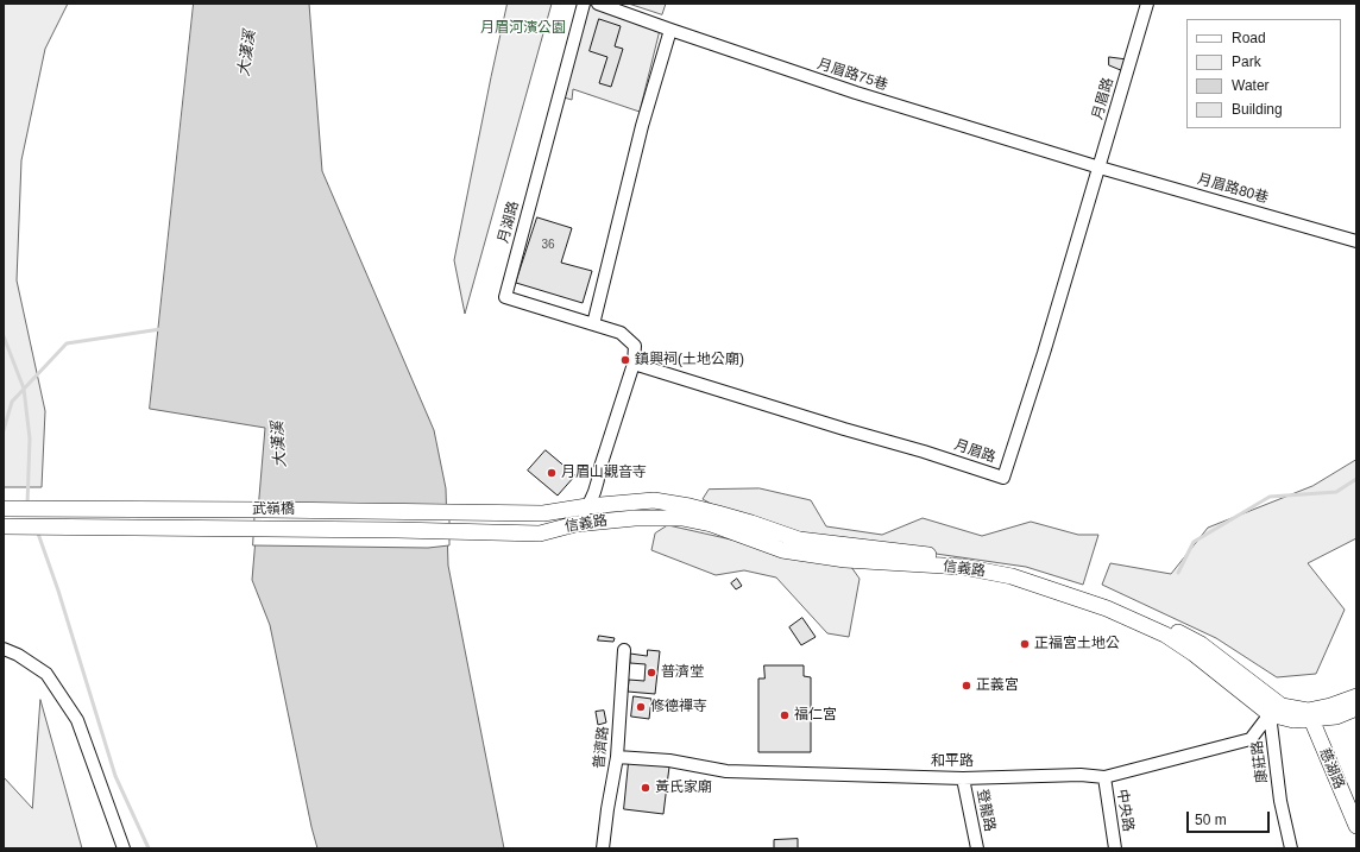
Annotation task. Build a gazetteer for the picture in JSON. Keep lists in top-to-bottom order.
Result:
{
  "streets": {
    "main road": ["武嶺橋", "信義路", "慈湖路"],
    "street": [
      "月眉路75巷",
      "月眉路",
      "月眉路80巷",
      "月湖路",
      "普濟路",
      "和平路",
      "康莊路",
      "登龍路",
      "中央路"
    ]
  },
  "crossings": [
    ["月眉路75巷", "月眉路"],
    ["月眉路75巷", "月眉路80巷"],
    ["月眉路", "月眉路80巷"],
    ["月眉路", "月湖路"],
    ["武嶺橋", "信義路"],
    ["信義路", "和平路"],
    ["信義路", "康莊路"],
    ["信義路", "慈湖路"],
    ["普濟路", "和平路"],
    ["和平路", "康莊路"],
    ["和平路", "登龍路"],
    ["和平路", "中央路"]
  ],
  "water": ["大漢溪"],
  "parks": ["月眉河濱公園"],
  "places": [
    "鎮興祠(土地公廟)",
    "月眉山觀音寺",
    "正福宮土地公",
    "普濟堂",
    "正義宮",
    "修德禪寺",
    "福仁宮",
    "黃氏家廟"
  ],
  "house_numbers": ["36"],
  "legend": [
    "Road",
    "Park",
    "Water",
    "Building"
  ],
  "scale_bar": "50 m"
}
